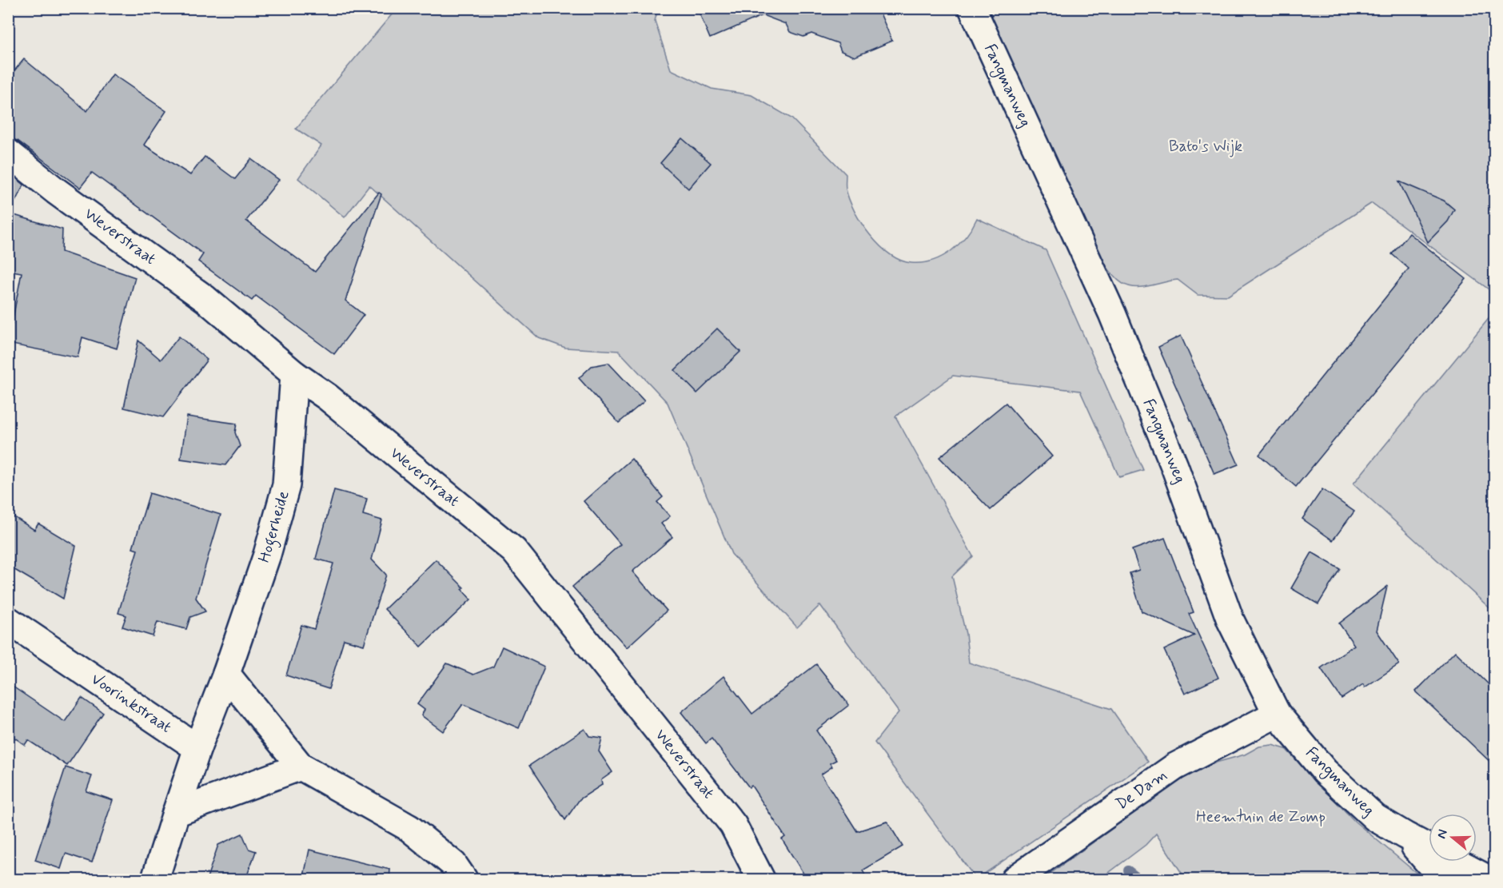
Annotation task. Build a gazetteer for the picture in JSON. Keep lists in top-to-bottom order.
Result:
{
  "streets": {
    "street": [
      "Fangmanweg",
      "Weverstraat",
      "Hogerheide",
      "Voorinkstraat",
      "De Dam"
    ]
  },
  "crossings": [
    ["Fangmanweg", "De Dam"],
    ["Weverstraat", "Hogerheide"],
    ["Hogerheide", "Voorinkstraat"]
  ],
  "parks": ["Bato's Wijk", "Heemtuin de Zomp"],
  "north": "left"
}
